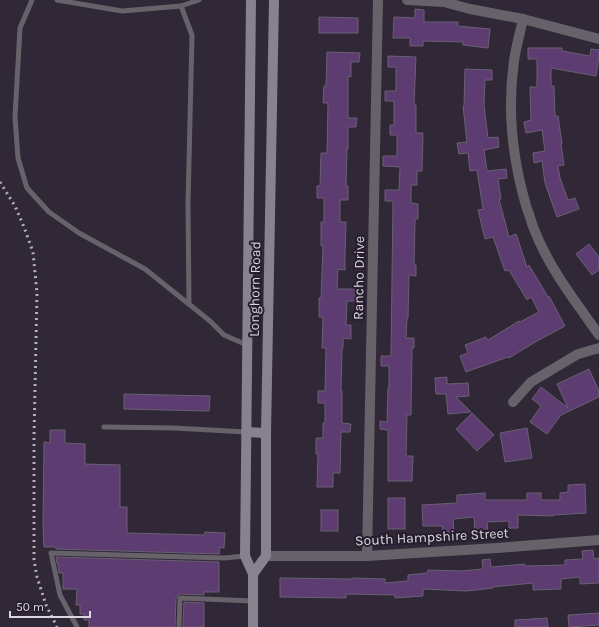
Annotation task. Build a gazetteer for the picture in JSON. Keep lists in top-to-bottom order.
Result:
{
  "streets": {
    "main road": ["Longhorn Road"],
    "street": ["Rancho Drive", "South Hampshire Street"]
  },
  "crossings": [
    ["Rancho Drive", "South Hampshire Street"],
    ["Longhorn Road", "South Hampshire Street"]
  ],
  "scale_bar": "50 m"
}
